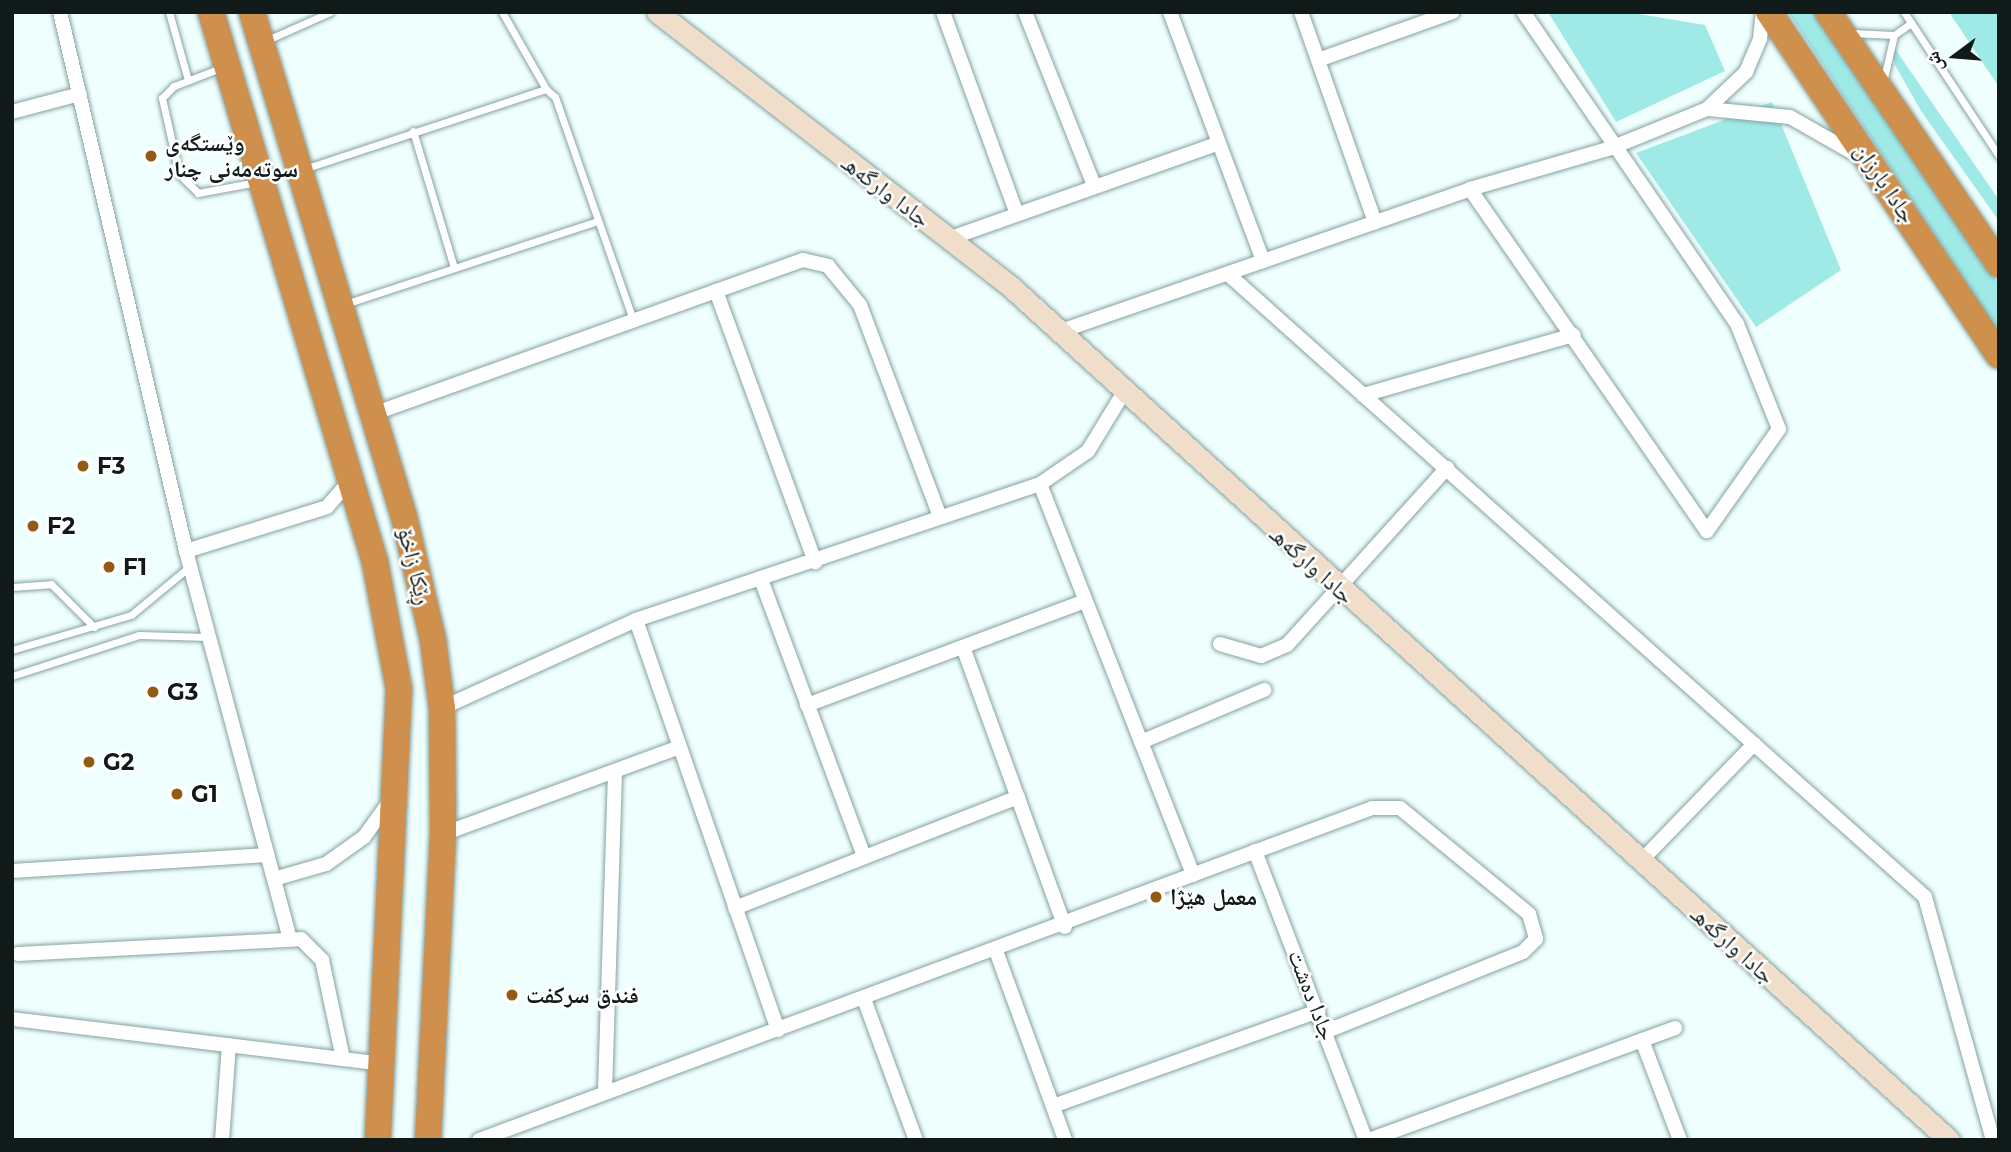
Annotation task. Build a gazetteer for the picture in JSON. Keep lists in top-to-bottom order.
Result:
{
  "streets": {
    "highway": ["جادا بارزان", "ڕێکا زاخۆ"],
    "street": ["جادا وارگه‌هـ", "جادا دەشت"]
  },
  "places": [
    "وێستگەی سوتەمەنی چنار",
    "F3",
    "F2",
    "F1",
    "G3",
    "G2",
    "G1",
    "معمل ھێژا",
    "فندق سركفت"
  ],
  "north": "left"
}
